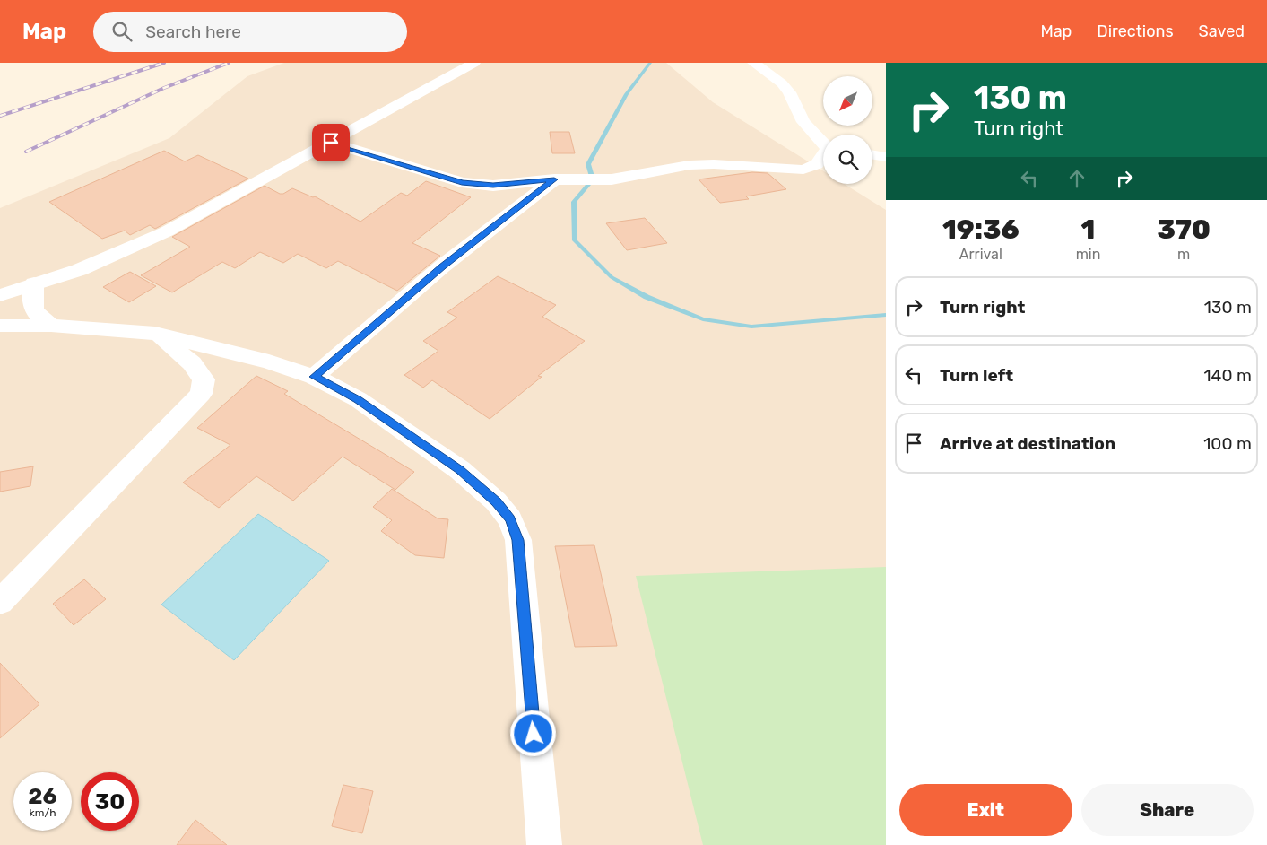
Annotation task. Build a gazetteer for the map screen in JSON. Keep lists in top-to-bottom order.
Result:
{
  "north": "bottom left",
  "page": {
    "header": "Map",
    "search": "Search here",
    "nav": ["Map", "Directions", "Saved"],
    "turn": ["130 m", "Turn right"],
    "eta": [
      "19:36",
      "Arrival",
      "1",
      "min",
      "370",
      "m"
    ],
    "list": [
      {
        "name": "Turn right",
        "value": "130 m"
      },
      {
        "name": "Turn left",
        "value": "140 m"
      },
      {
        "name": "Arrive at destination",
        "value": "100 m"
      }
    ],
    "speed": "26 km/h",
    "limit": "30",
    "buttons": ["Exit", "Share"]
  }
}
